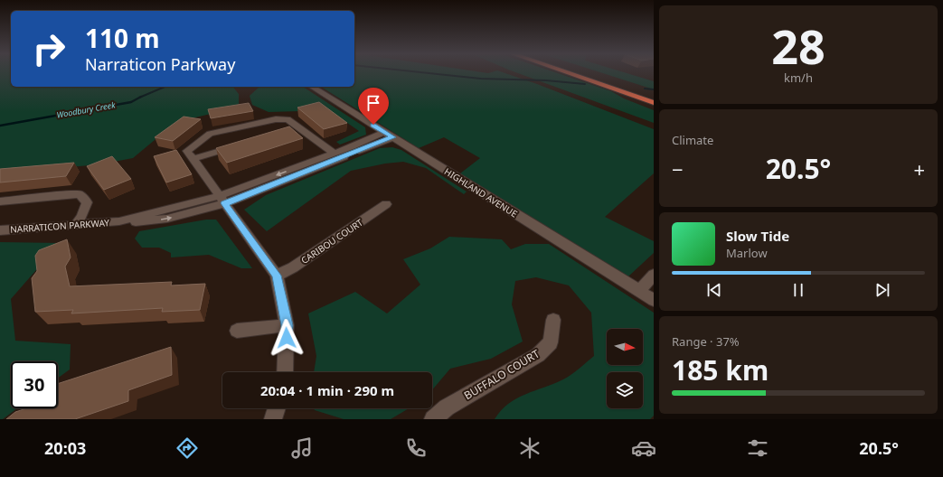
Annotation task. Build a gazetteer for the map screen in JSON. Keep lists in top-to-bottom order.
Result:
{
  "streets": {
    "street": [
      "HIGHLAND AVENUE",
      "NARRATICON PARKWAY",
      "CARIBOU COURT",
      "BUFFALO COURT"
    ]
  },
  "crossings": [
    ["HIGHLAND AVENUE", "NARRATICON PARKWAY"]
  ],
  "water": ["Woodbury Creek"],
  "north": "right",
  "page": {
    "tile": [
      ["28", "km/h"],
      "Climate",
      ["Range · 37%", "185 km"]
    ],
    "turn": ["110 m", "Narraticon Parkway"],
    "heat": ["−", "20.5°", "+"],
    "song": ["Slow Tide", "Marlow"],
    "limit": "30",
    "trip": "20:04 · 1 min · 290 m",
    "tabs": ["20:03", "20.5°"]
  }
}
